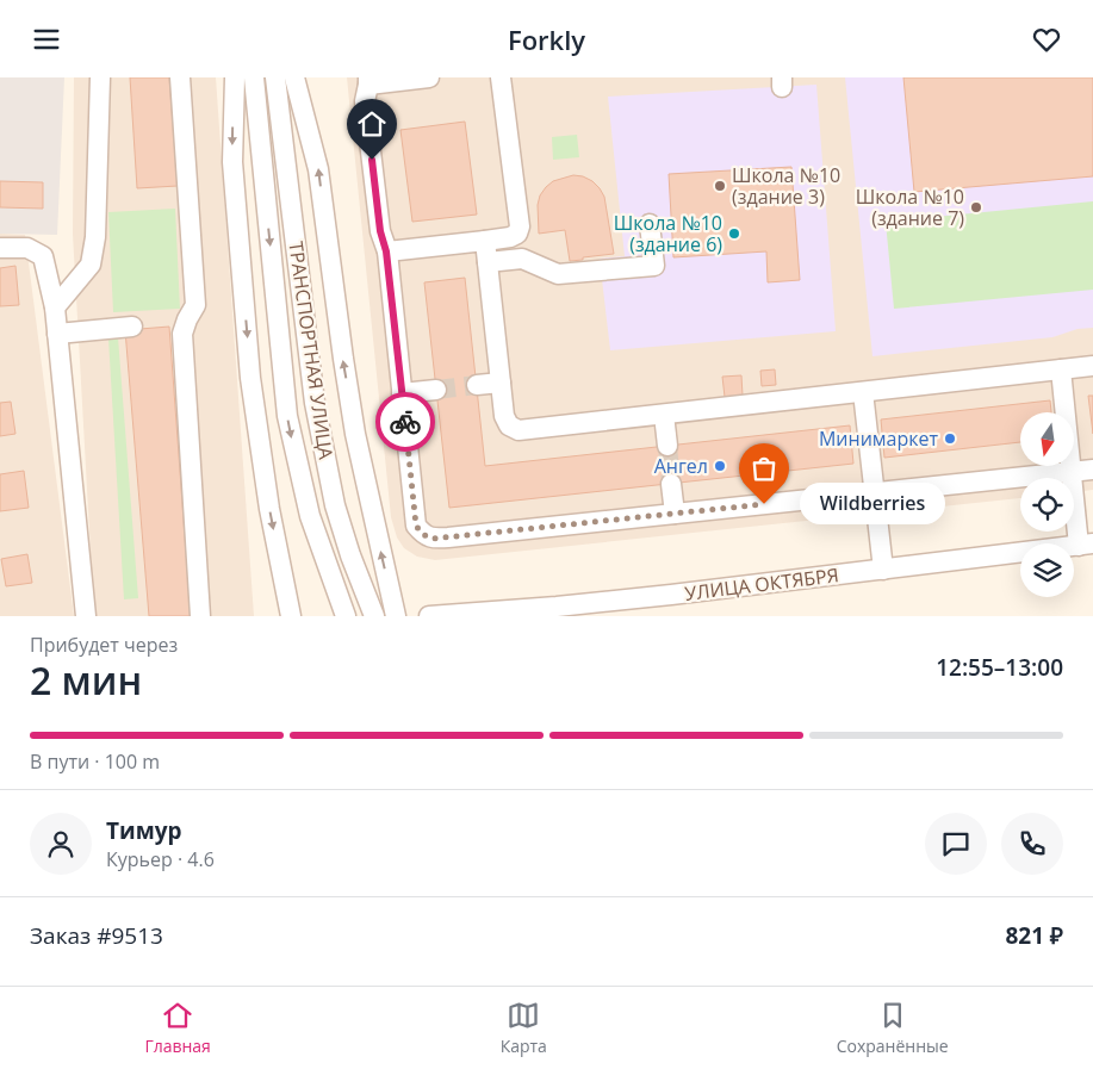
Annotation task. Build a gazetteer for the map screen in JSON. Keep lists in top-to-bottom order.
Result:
{
  "streets": {
    "street": ["ТРАНСПОРТНАЯ УЛИЦА", "УЛИЦА ОКТЯБРЯ"]
  },
  "places": [
    "Школа №10 (здание 3)",
    "Школа №10 (здание 7)",
    "Школа №10 (здание 6)",
    "Минимаркет",
    "Ангел",
    "Wildberries"
  ],
  "north": "bottom",
  "page": {
    "header": "Forkly",
    "bubble": "Wildberries",
    "heading": ["2 мин", "Прибудет через", "12:55–13:00"],
    "panel": [
      "Тимур",
      "Курьер · 4.6",
      "Заказ #9513",
      "821 ₽"
    ],
    "bar": "В пути · 100 m",
    "tabs": ["Главная", "Карта", "Сохранённые"]
  }
}
